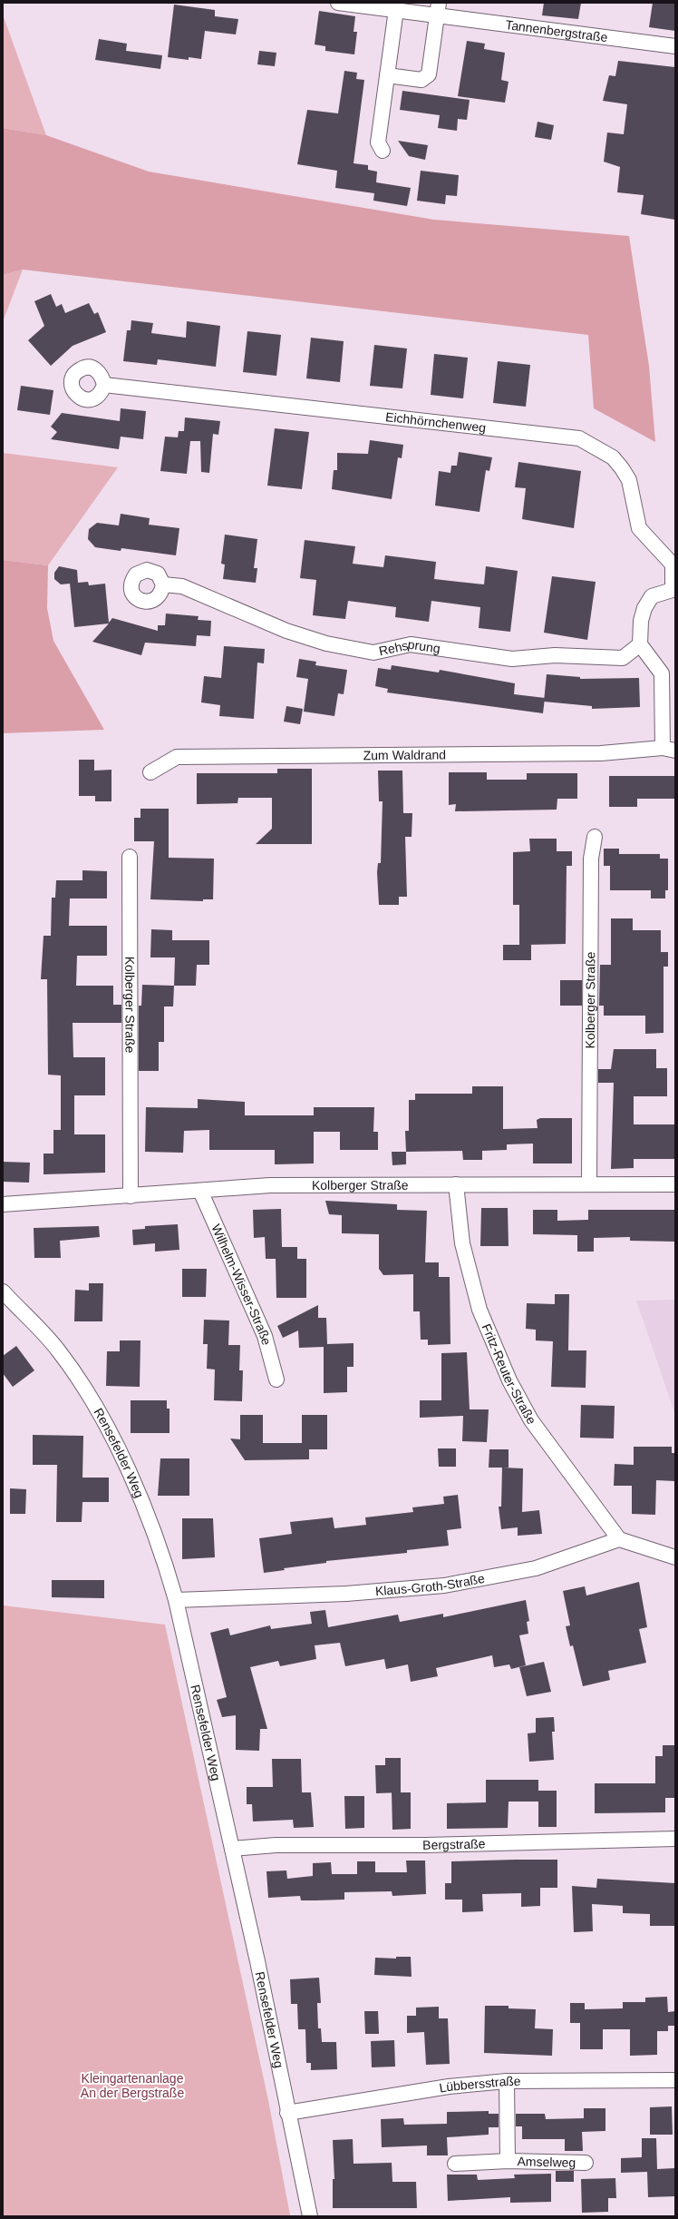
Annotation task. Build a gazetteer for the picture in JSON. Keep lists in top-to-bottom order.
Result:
{
  "streets": {
    "street": [
      "Tannenbergstraße",
      "Eichhörnchenweg",
      "Rehsprung",
      "Zum Waldrand",
      "Kolberger Straße",
      "Wilhelm-Wisser-Straße",
      "Fritz-Reuter-Straße",
      "Rensefelder Weg",
      "Klaus-Groth-Straße",
      "Bergstraße",
      "Lübbersstraße",
      "Amselweg"
    ]
  },
  "crossings": [
    ["Rehsprung", "Zum Waldrand"],
    ["Kolberger Straße", "Wilhelm-Wisser-Straße"],
    ["Kolberger Straße", "Fritz-Reuter-Straße"],
    ["Fritz-Reuter-Straße", "Klaus-Groth-Straße"],
    ["Rensefelder Weg", "Klaus-Groth-Straße"],
    ["Rensefelder Weg", "Bergstraße"],
    ["Rensefelder Weg", "Lübbersstraße"],
    ["Lübbersstraße", "Amselweg"]
  ],
  "parks": ["Kleingartenanlage An der Bergstraße"]
}
